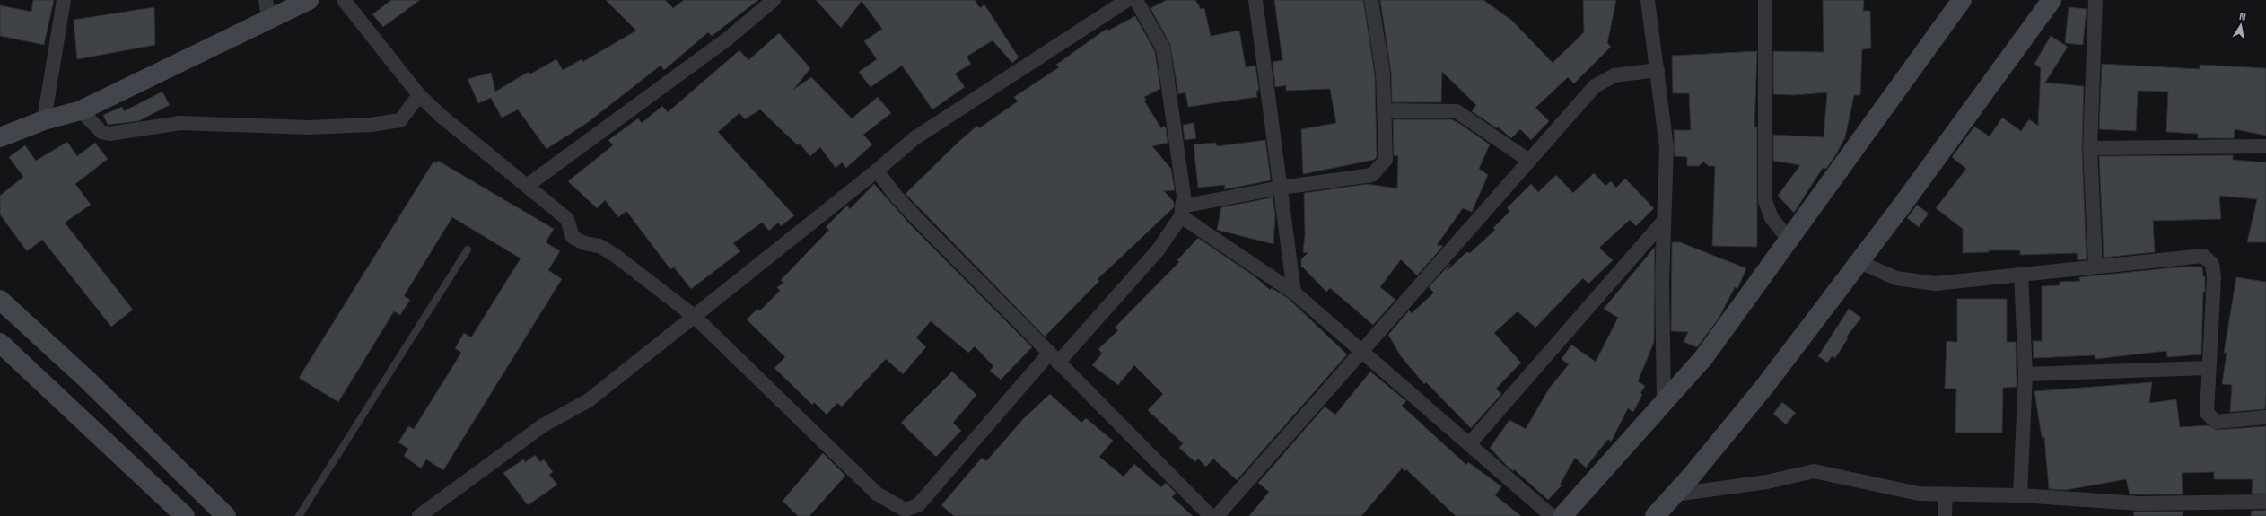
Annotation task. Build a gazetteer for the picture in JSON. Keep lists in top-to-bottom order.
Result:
{
  "north": "top"
}
